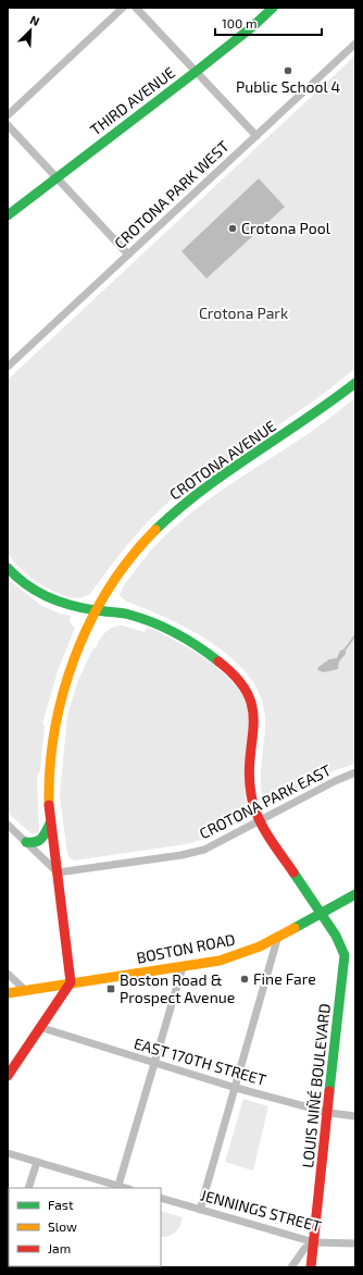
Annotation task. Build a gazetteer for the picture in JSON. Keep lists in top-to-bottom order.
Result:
{
  "streets": {
    "street": [
      "THIRD AVENUE",
      "CROTONA PARK WEST",
      "CROTONA AVENUE",
      "CROTONA PARK EAST",
      "BOSTON ROAD",
      "EAST 170TH STREET",
      "LOUIS NIÑÉ BOULEVARD",
      "JENNINGS STREET"
    ]
  },
  "crossings": [
    ["CROTONA AVENUE", "CROTONA PARK EAST"],
    ["CROTONA AVENUE", "BOSTON ROAD"],
    ["CROTONA AVENUE", "LOUIS NIÑÉ BOULEVARD"],
    ["CROTONA PARK EAST", "LOUIS NIÑÉ BOULEVARD"],
    ["BOSTON ROAD", "LOUIS NIÑÉ BOULEVARD"],
    ["EAST 170TH STREET", "LOUIS NIÑÉ BOULEVARD"],
    ["LOUIS NIÑÉ BOULEVARD", "JENNINGS STREET"]
  ],
  "parks": ["Crotona Park"],
  "places": {
    "other": ["Public School 4", "Crotona Pool", "Fine Fare"],
    "transit": ["Boston Road & Prospect Avenue"]
  },
  "legend": ["Fast", "Slow", "Jam"],
  "scale_bar": "100 m",
  "north": "top right"
}
